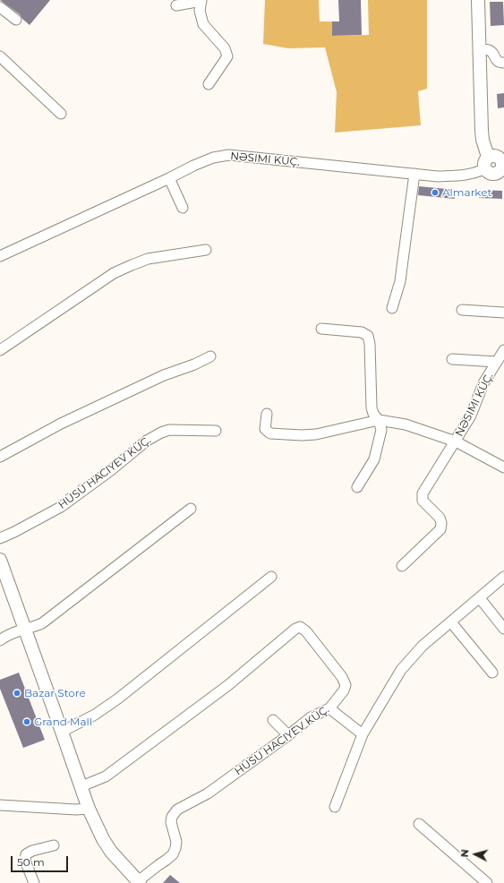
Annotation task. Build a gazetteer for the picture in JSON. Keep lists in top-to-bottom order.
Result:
{
  "streets": {
    "street": ["NƏSIMI KÜÇ."]
  },
  "places": ["Almarket", "Bazar Store", "Grand Mall"],
  "scale_bar": "50 m",
  "north": "left"
}
